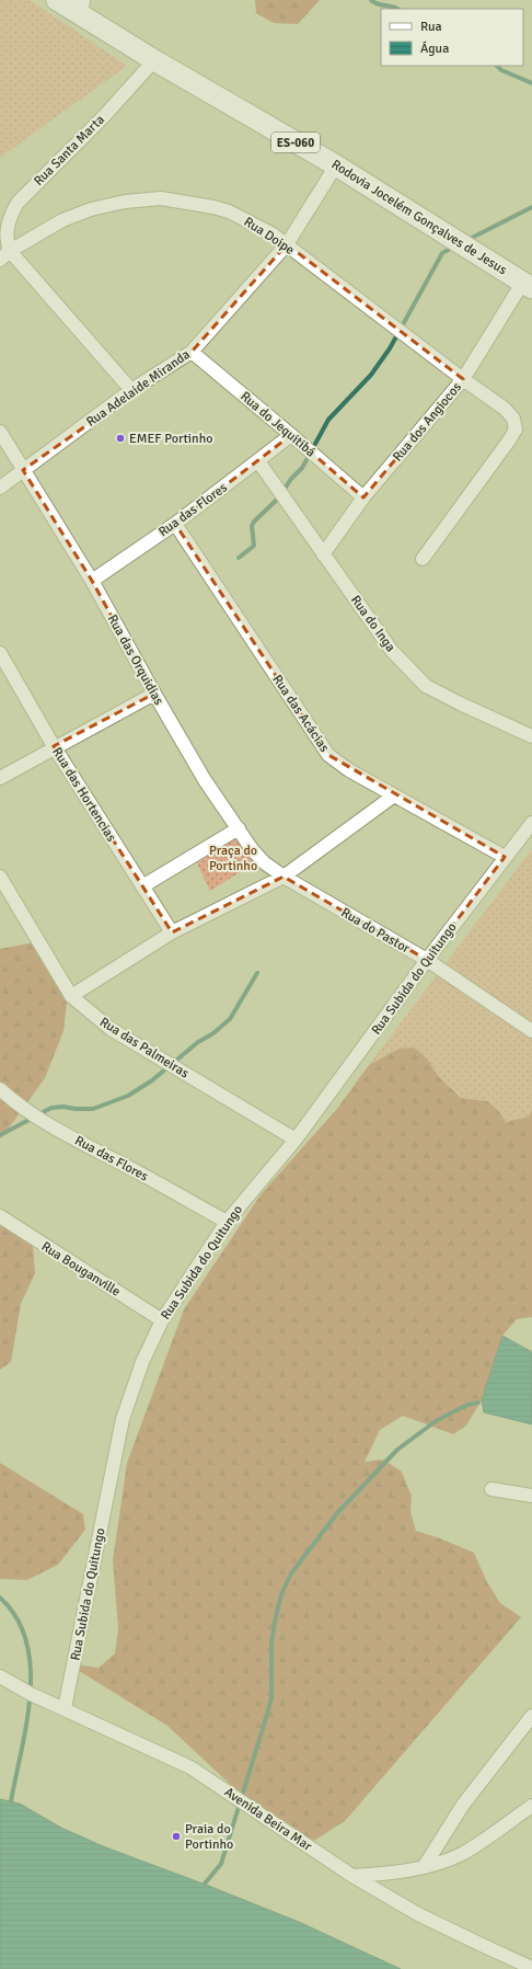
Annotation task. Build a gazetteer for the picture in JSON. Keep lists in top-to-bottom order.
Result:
{
  "streets": {
    "main road": ["ES-060", "Rodovia Jocelém Gonçalves de Jesus"],
    "street": [
      "Rua Santa Marta",
      "Rua Doipe",
      "Rua Adelaide Miranda",
      "Rua dos Angiocos",
      "Rua do Jequitibá",
      "Rua das Flores",
      "Rua do Inga",
      "Rua das Orquidias",
      "Rua das Acácias",
      "Rua das Hortencias",
      "Rua do Pastor",
      "Rua Subida do Quitungo",
      "Rua das Palmeiras",
      "Rua Bouganville",
      "Avenida Beira Mar"
    ]
  },
  "crossings": [
    ["Rua Santa Marta", "Rodovia Jocelém Gonçalves de Jesus"],
    ["Rua Santa Marta", "Rua Doipe"],
    ["Rodovia Jocelém Gonçalves de Jesus", "Rua Adelaide Miranda"],
    ["Rodovia Jocelém Gonçalves de Jesus", "Rua dos Angiocos"],
    ["Rua Doipe", "Rua Adelaide Miranda"],
    ["Rua Doipe", "Rua dos Angiocos"],
    ["Rua Adelaide Miranda", "Rua do Jequitibá"],
    ["Rua Adelaide Miranda", "Rua das Orquidias"],
    ["Rua dos Angiocos", "Rua do Jequitibá"],
    ["Rua dos Angiocos", "Rua do Inga"],
    ["Rua do Jequitibá", "Rua das Flores"],
    ["Rua das Flores", "Rua do Inga"],
    ["Rua das Flores", "Rua das Orquidias"],
    ["Rua das Flores", "Rua das Acácias"],
    ["Rua das Flores", "Rua Subida do Quitungo"],
    ["Rua das Orquidias", "Rua do Pastor"],
    ["Rua das Acácias", "Rua Subida do Quitungo"],
    ["Rua do Pastor", "Rua Subida do Quitungo"],
    ["Rua Subida do Quitungo", "Rua das Palmeiras"],
    ["Rua Subida do Quitungo", "Rua Bouganville"],
    ["Rua Subida do Quitungo", "Avenida Beira Mar"]
  ],
  "parks": ["Praça do Portinho"],
  "places": ["EMEF Portinho", "Praia do Portinho"],
  "legend": ["Rua", "Água"]
}
